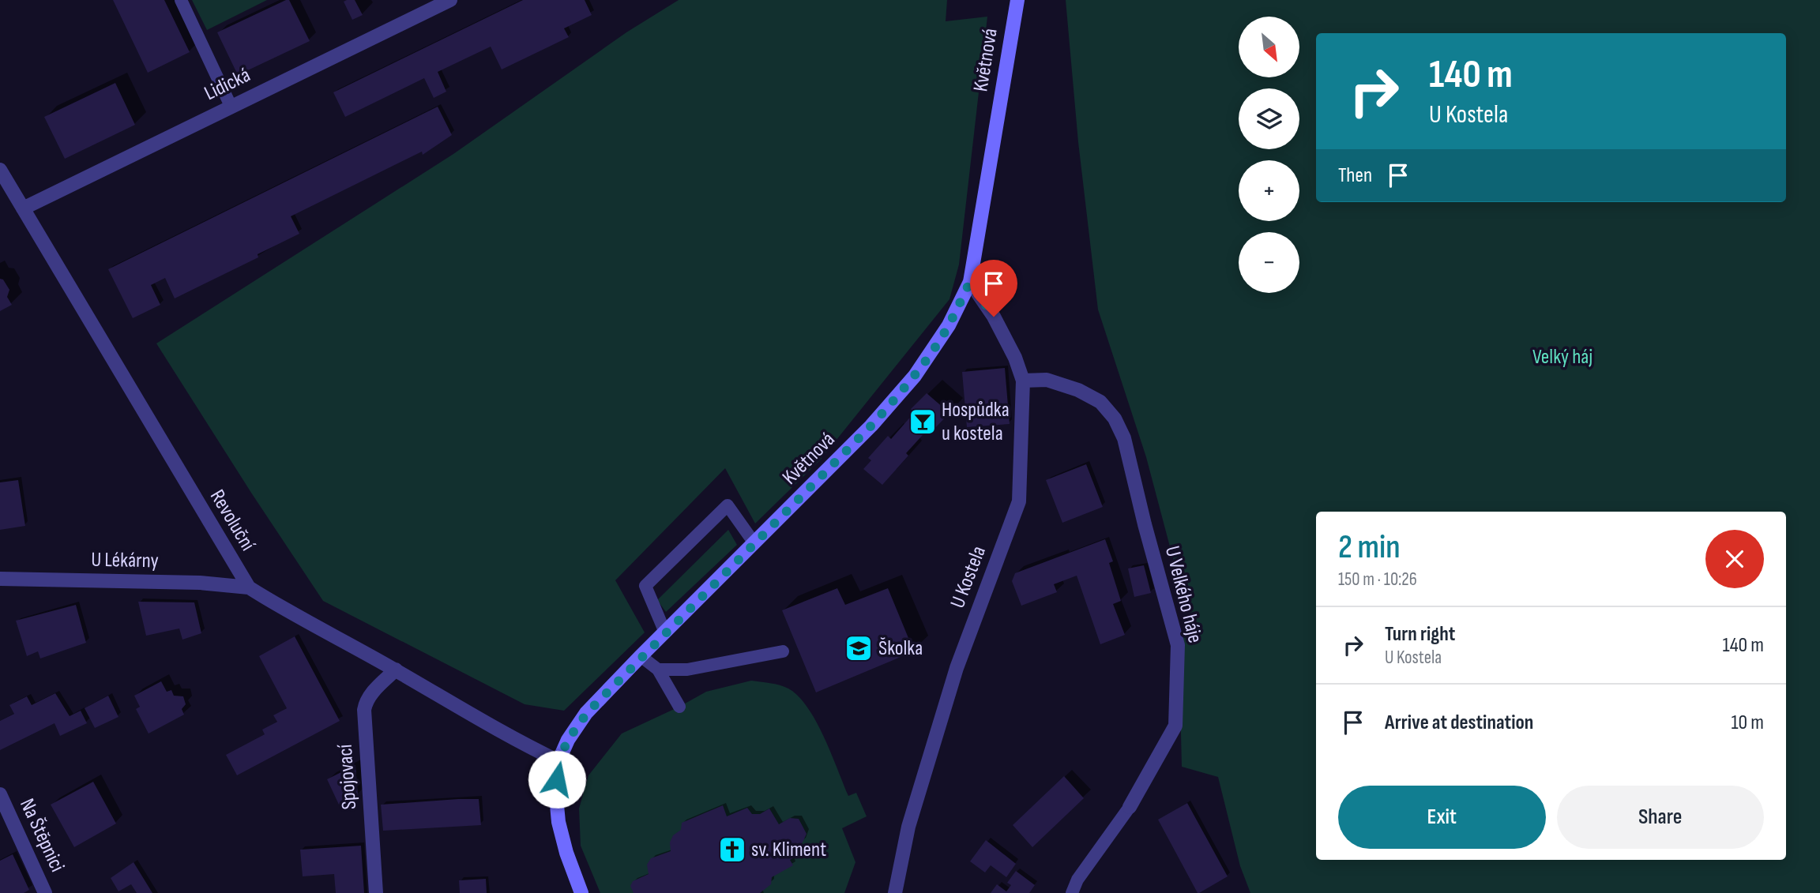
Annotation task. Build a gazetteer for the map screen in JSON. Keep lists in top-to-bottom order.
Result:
{
  "streets": {
    "street": [
      "Květnová",
      "Lidická",
      "Revoluční",
      "U Lékárny",
      "U Kostela",
      "U Velkého háje",
      "Spojovací",
      "Na Štěpnici"
    ]
  },
  "crossings": [
    ["Květnová", "Revoluční"],
    ["Květnová", "U Kostela"],
    ["Lidická", "Revoluční"],
    ["Revoluční", "U Lékárny"],
    ["Revoluční", "Spojovací"],
    ["U Kostela", "U Velkého háje"]
  ],
  "parks": ["Velký háj"],
  "places": {
    "bar": ["Hospůdka u kostela"],
    "school or university": ["Školka"],
    "church": ["sv. Kliment"]
  },
  "north": "bottom right",
  "page": {
    "map_buttons": ["+", "−"],
    "turn": ["140 m", "U Kostela"],
    "then": "Then",
    "heading": ["2 min", "150 m · 10:26"],
    "list": [
      {
        "name": "Turn right",
        "note": "U Kostela",
        "value": "140 m"
      },
      {
        "name": "Arrive at destination",
        "value": "10 m"
      }
    ],
    "buttons": ["Exit", "Share"]
  }
}
